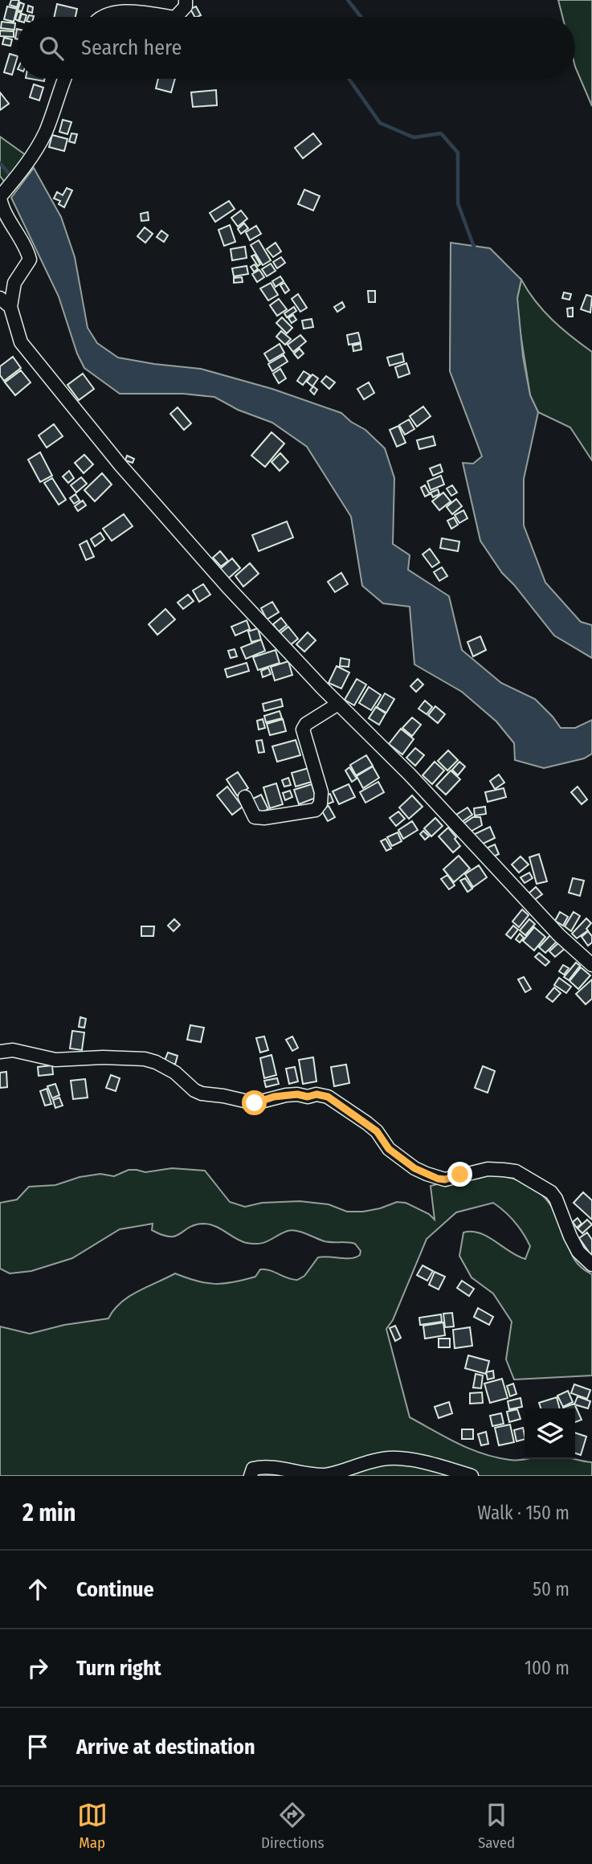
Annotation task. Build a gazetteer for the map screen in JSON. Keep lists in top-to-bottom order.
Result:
{
  "page": {
    "search": "Search here",
    "heading": ["2 min", "Walk · 150 m"],
    "list": [
      ["Continue", "50 m"],
      ["Turn right", "100 m"],
      "Arrive at destination"
    ],
    "nav": ["Map", "Directions", "Saved"]
  }
}
